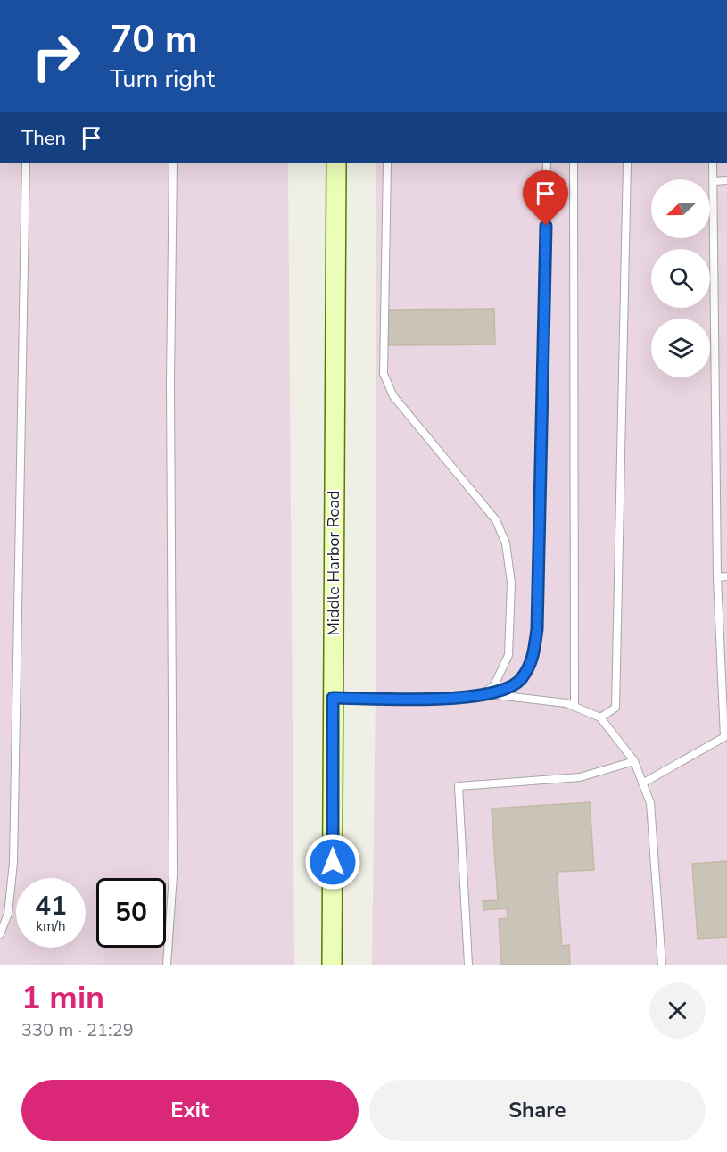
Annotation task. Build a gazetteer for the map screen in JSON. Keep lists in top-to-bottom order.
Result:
{
  "streets": {
    "main road": ["Middle Harbor Road"]
  },
  "north": "left",
  "page": {
    "turn": ["70 m", "Turn right"],
    "then": "Then",
    "speed": "41 km/h",
    "limit": "50",
    "heading": ["1 min", "330 m · 21:29"],
    "buttons": ["Exit", "Share"]
  }
}
